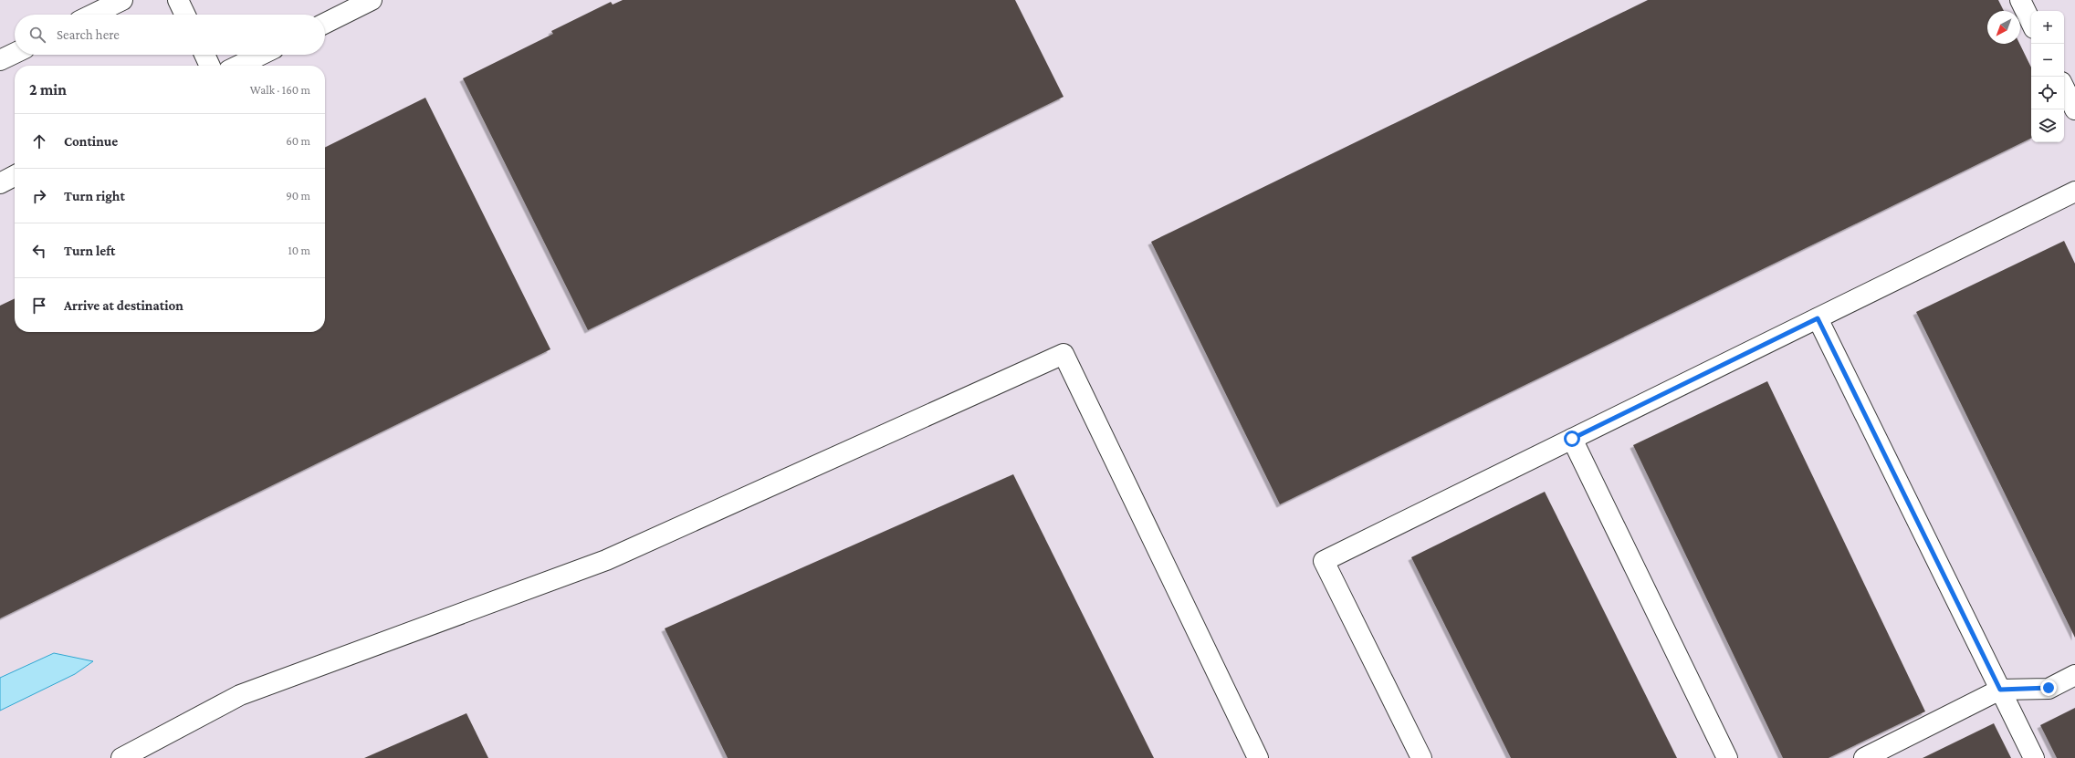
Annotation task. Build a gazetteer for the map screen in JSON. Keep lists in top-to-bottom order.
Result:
{
  "north": "bottom left",
  "page": {
    "map_buttons": ["+", "−"],
    "search": "Search here",
    "heading": ["2 min", "Walk · 160 m"],
    "list": [
      ["Continue", "60 m"],
      ["Turn right", "90 m"],
      ["Turn left", "10 m"],
      "Arrive at destination"
    ]
  }
}
